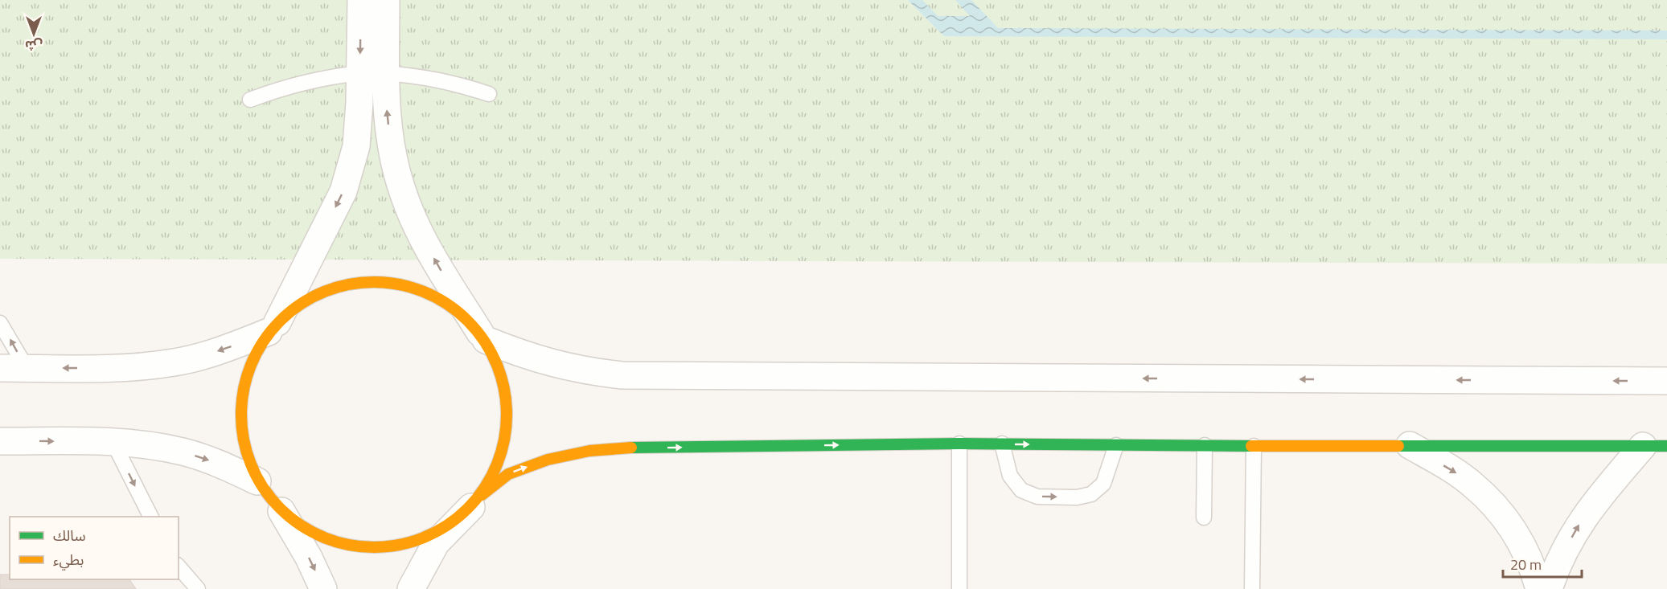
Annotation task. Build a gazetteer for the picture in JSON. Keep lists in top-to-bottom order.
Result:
{
  "legend": ["سالك", "بطيء"],
  "scale_bar": "20 m",
  "north": "bottom"
}
